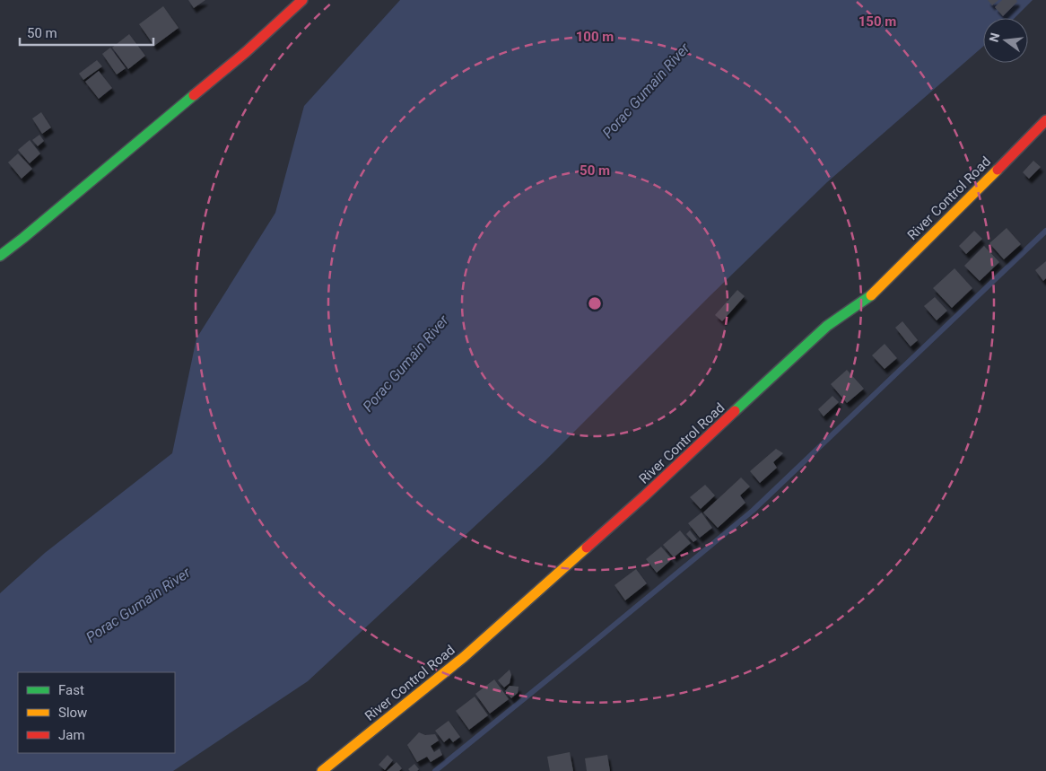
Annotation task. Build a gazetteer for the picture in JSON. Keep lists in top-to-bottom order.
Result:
{
  "streets": {
    "street": ["River Control Road"]
  },
  "water": ["Porac Gumain River"],
  "legend": ["Fast", "Slow", "Jam"],
  "scale_bar": "50 m",
  "north": "left",
  "rings": ["150 m", "100 m", "50 m"]
}
